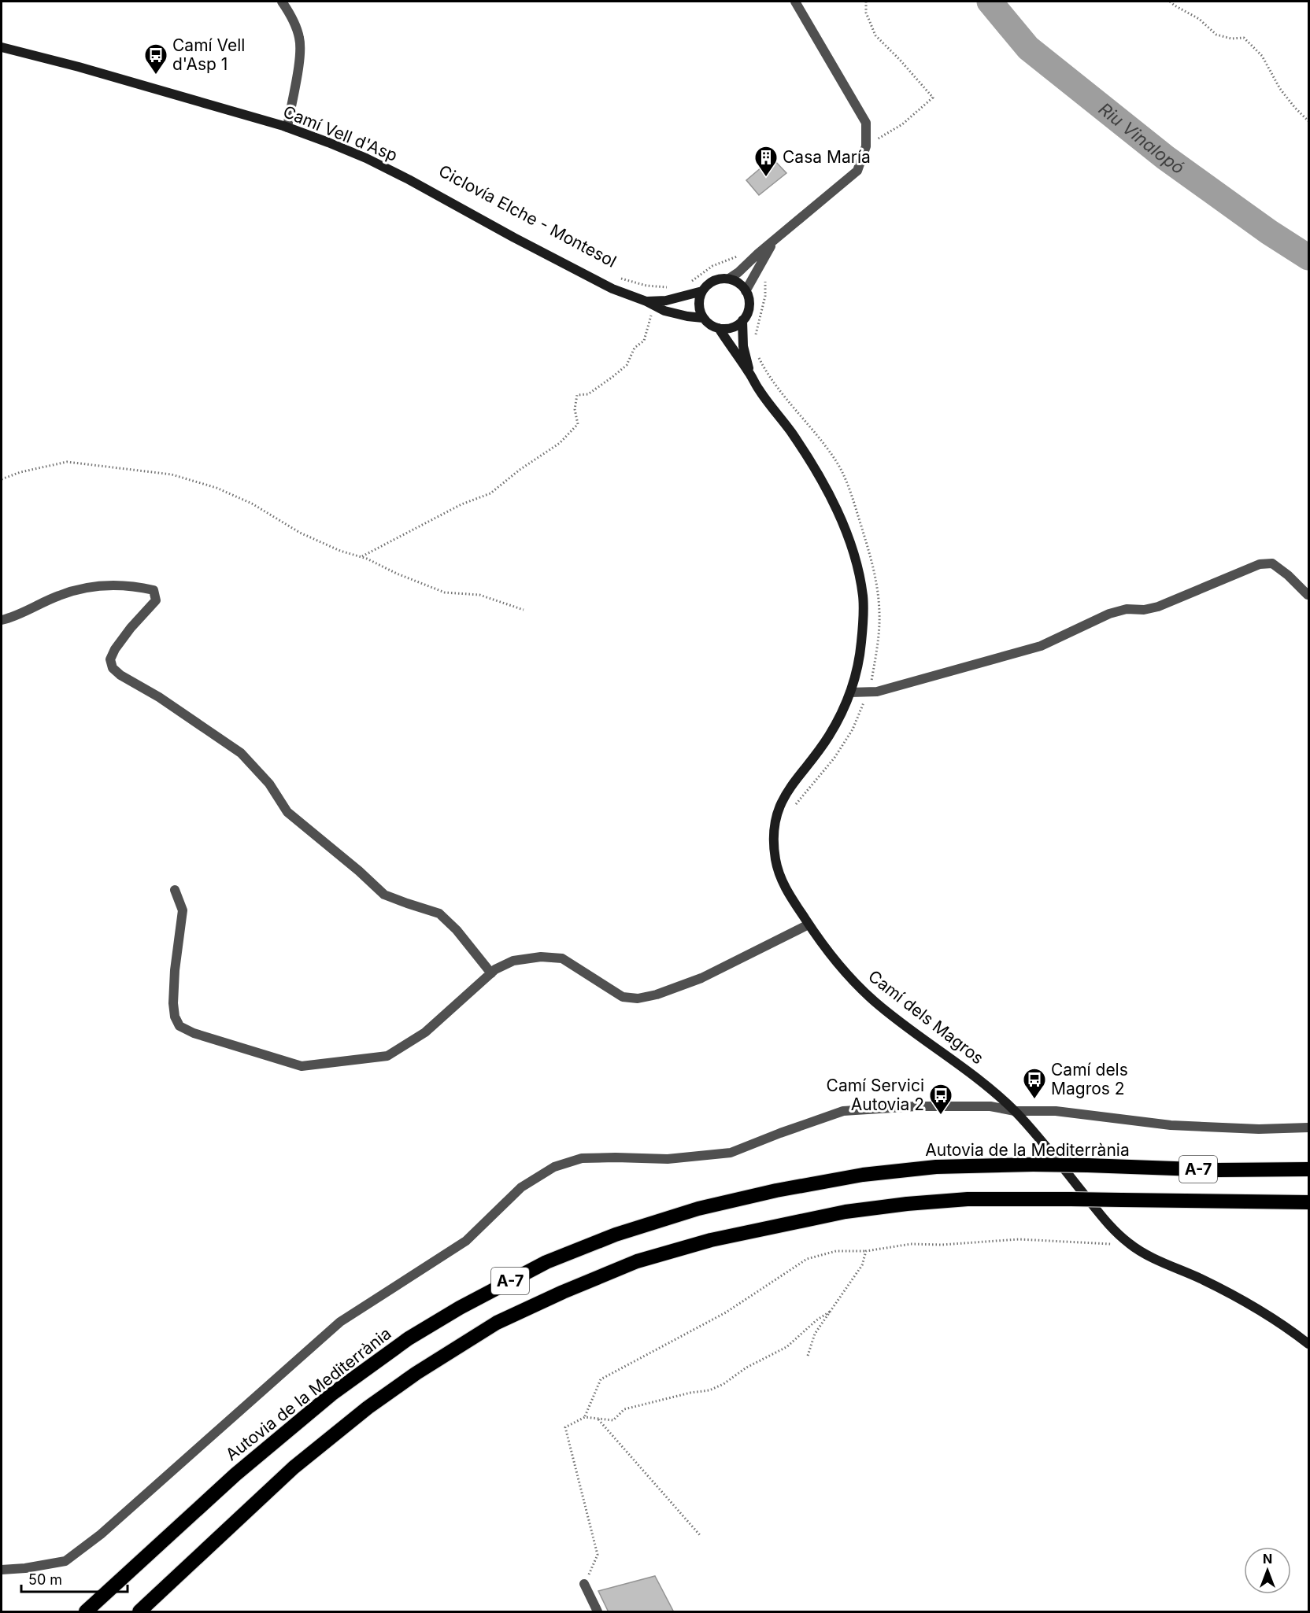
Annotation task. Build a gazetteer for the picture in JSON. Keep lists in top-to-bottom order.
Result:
{
  "streets": {
    "highway": ["Autovia de la Mediterrània", "A-7"],
    "street": ["Camí Vell d'Asp", "Camí dels Magros"],
    "path": ["Ciclovía Elche - Montesol"]
  },
  "crossings": [
    ["Camí Vell d'Asp", "Camí dels Magros"]
  ],
  "water": ["Riu Vinalopó"],
  "places": {
    "bus stop": ["Camí Vell d'Asp 1", "Camí dels Magros 2", "Camí Servici Autovia 2"],
    "building": ["Casa María"]
  },
  "scale_bar": "50 m",
  "north": "top"
}
